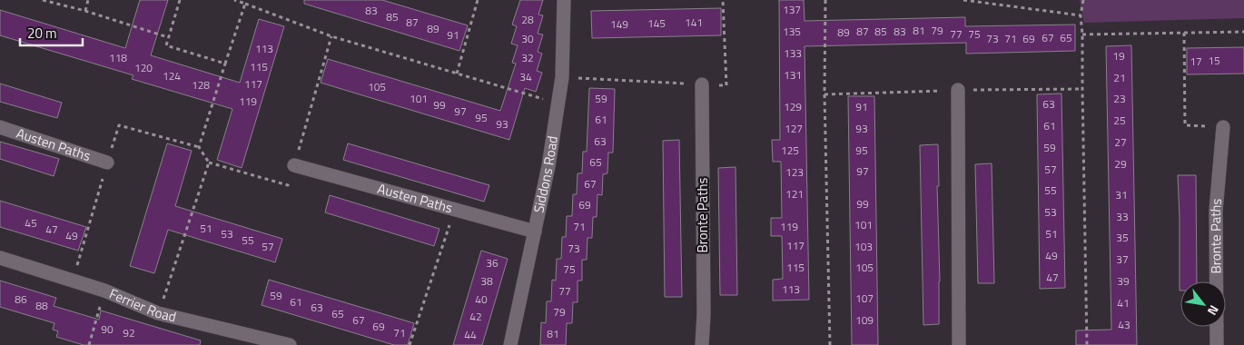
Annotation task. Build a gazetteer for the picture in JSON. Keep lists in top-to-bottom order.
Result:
{
  "streets": {
    "street": [
      "Austen Paths",
      "Siddons Road",
      "Bronte Paths",
      "Ferrier Road"
    ]
  },
  "crossings": [
    ["Austen Paths", "Siddons Road"]
  ],
  "house_numbers": [
    "137",
    "83",
    "85",
    "28",
    "87",
    "141",
    "145",
    "149",
    "89",
    "81",
    "79",
    "135",
    "87",
    "85",
    "83",
    "89",
    "77",
    "75",
    "91",
    "67",
    "65",
    "30",
    "73",
    "71",
    "69",
    "113",
    "133",
    "19",
    "118",
    "32",
    "15",
    "17",
    "115",
    "120",
    "131",
    "124",
    "34",
    "21",
    "117",
    "128",
    "105",
    "101",
    "59",
    "23",
    "119",
    "63",
    "99",
    "129",
    "91",
    "97",
    "95",
    "61",
    "25",
    "93",
    "61",
    "127",
    "93",
    "63",
    "27",
    "59",
    "125",
    "95",
    "65",
    "29",
    "57",
    "97",
    "123",
    "67",
    "55",
    "121",
    "31",
    "99",
    "69",
    "53",
    "33",
    "45",
    "101",
    "71",
    "119",
    "51",
    "47",
    "53",
    "51",
    "49",
    "35",
    "55",
    "117",
    "57",
    "103",
    "73",
    "49",
    "37",
    "36",
    "115",
    "105",
    "75",
    "47",
    "38",
    "39",
    "113",
    "77",
    "59",
    "107",
    "86",
    "40",
    "61",
    "41",
    "88",
    "63",
    "79",
    "65",
    "42",
    "67",
    "109",
    "43",
    "69",
    "90",
    "92",
    "71",
    "81",
    "44"
  ],
  "scale_bar": "20 m",
  "north": "bottom right"
}
